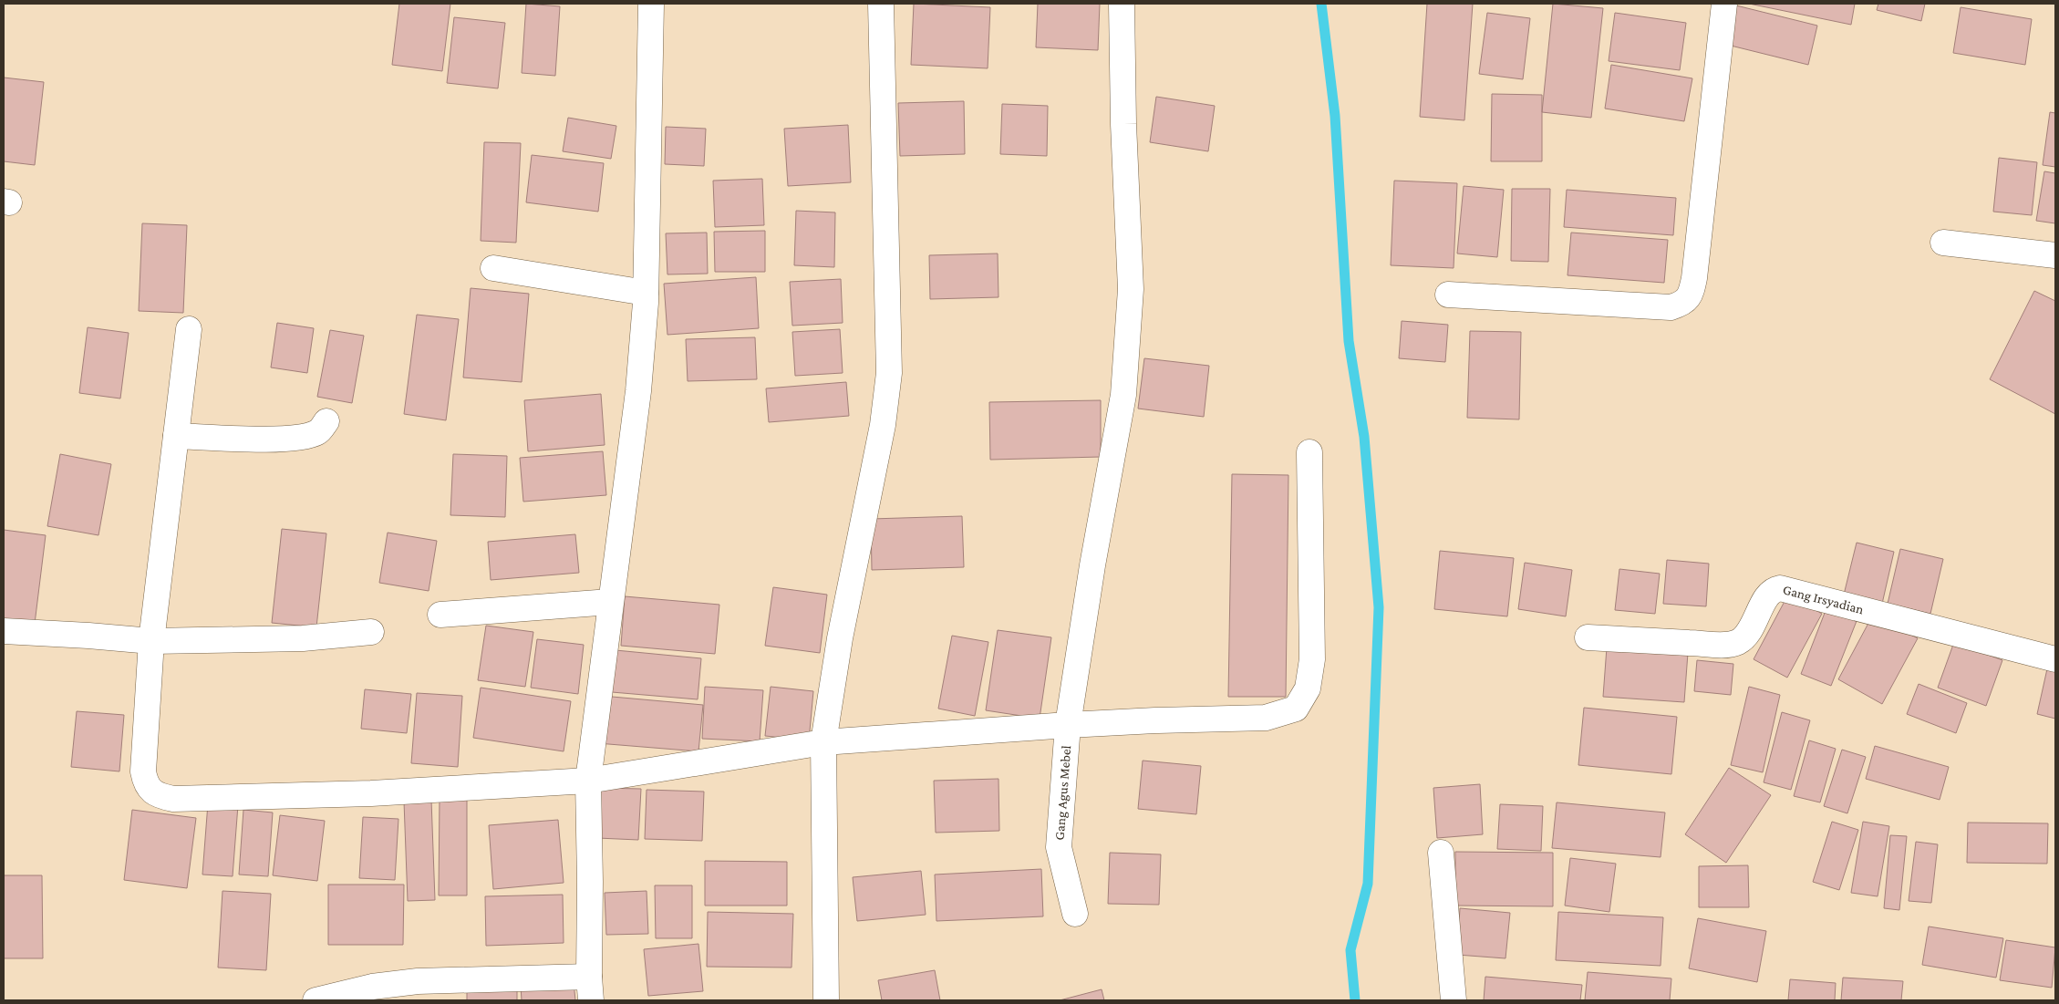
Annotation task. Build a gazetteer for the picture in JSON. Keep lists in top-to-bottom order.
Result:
{
  "streets": {
    "street": ["Gang Irsyadian", "Gang Agus Mebel"]
  }
}
